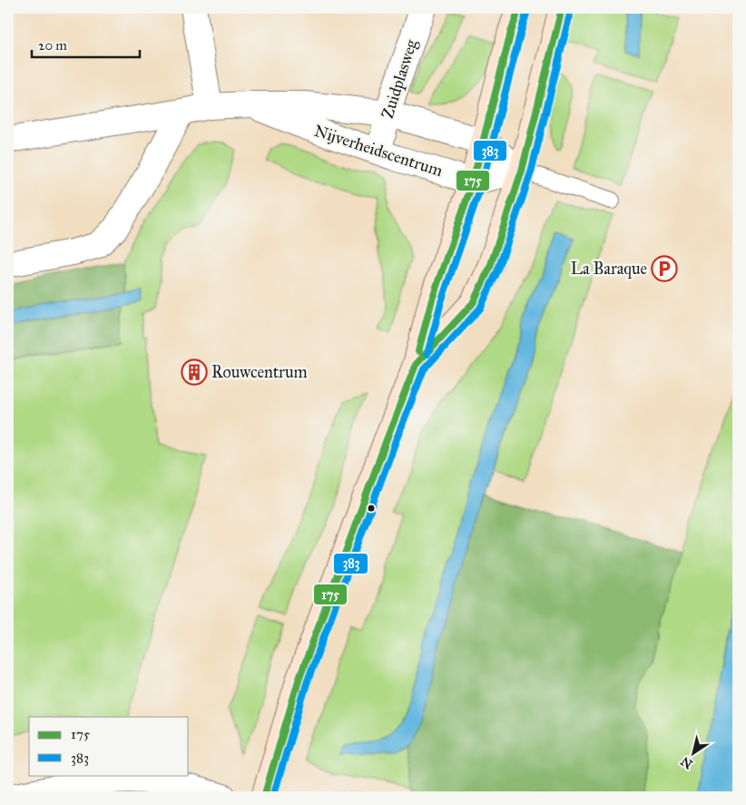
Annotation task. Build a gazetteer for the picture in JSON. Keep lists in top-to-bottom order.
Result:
{
  "streets": {
    "street": ["Zuidplasweg", "Nijverheidscentrum"]
  },
  "crossings": [
    ["Zuidplasweg", "Nijverheidscentrum"]
  ],
  "places": {
    "parking": ["La Baraque"],
    "building": ["Rouwcentrum"]
  },
  "lines": ["transit line 175", "transit line 383"],
  "legend": ["175", "383"],
  "scale_bar": "20 m",
  "north": "bottom left"
}
